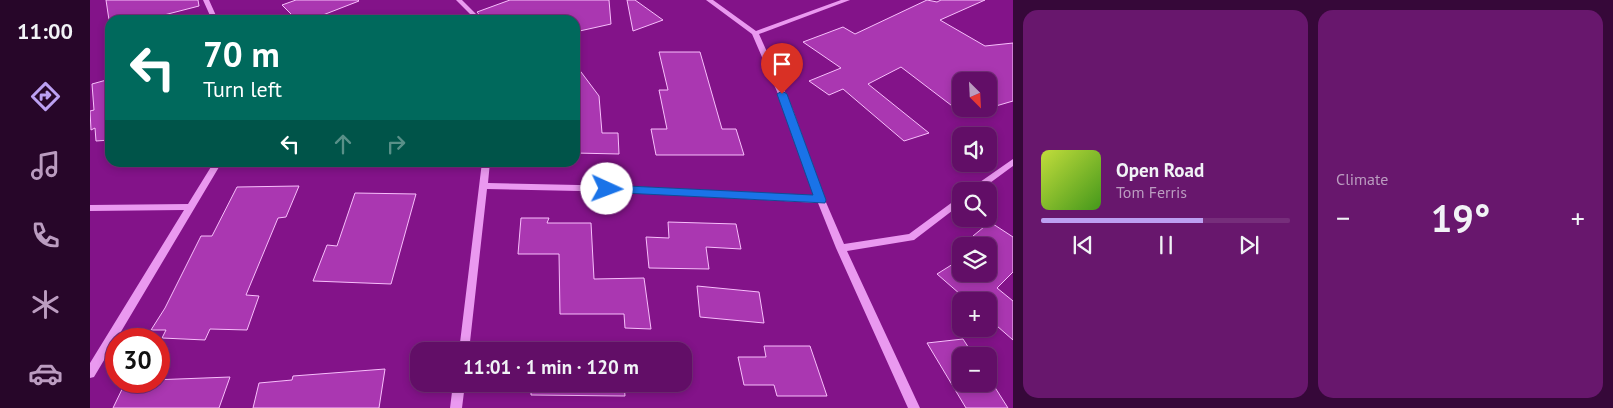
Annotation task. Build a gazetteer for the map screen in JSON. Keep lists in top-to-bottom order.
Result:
{
  "north": "bottom right",
  "page": {
    "tabs": "11:00",
    "tile": "Climate",
    "turn": ["70 m", "Turn left"],
    "map_buttons": ["+", "−"],
    "song": ["Open Road", "Tom Ferris"],
    "heat": ["−", "19°", "+"],
    "limit": "30",
    "trip": "11:01 · 1 min · 120 m"
  }
}
